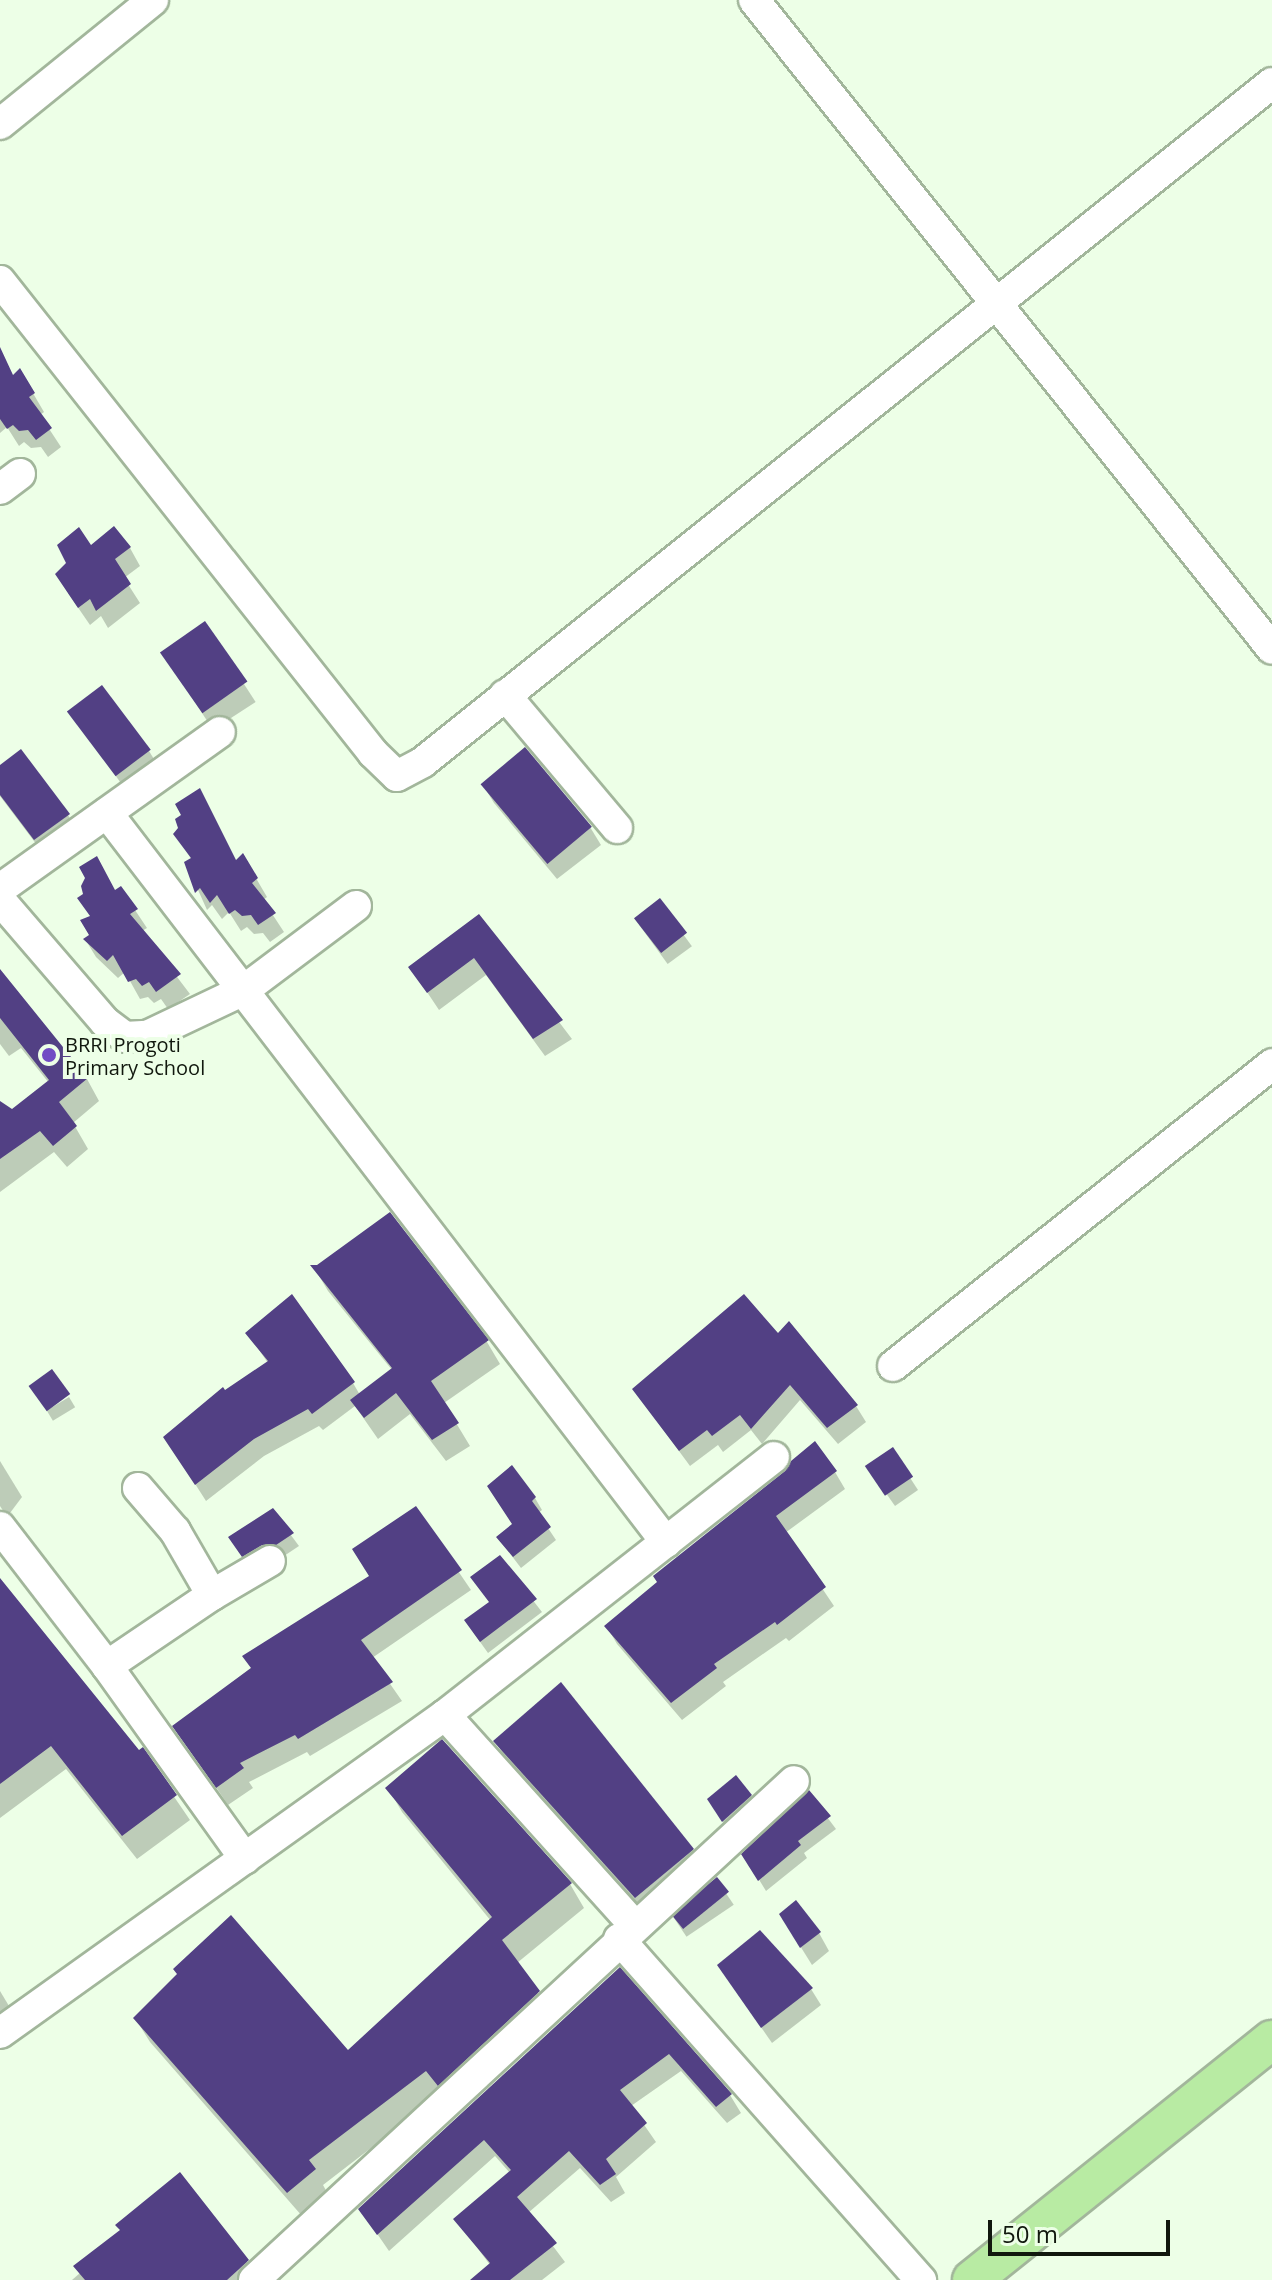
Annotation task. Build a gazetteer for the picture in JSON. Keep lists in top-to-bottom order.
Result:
{
  "places": ["BRRI Progoti Primary School"],
  "scale_bar": "50 m"
}
